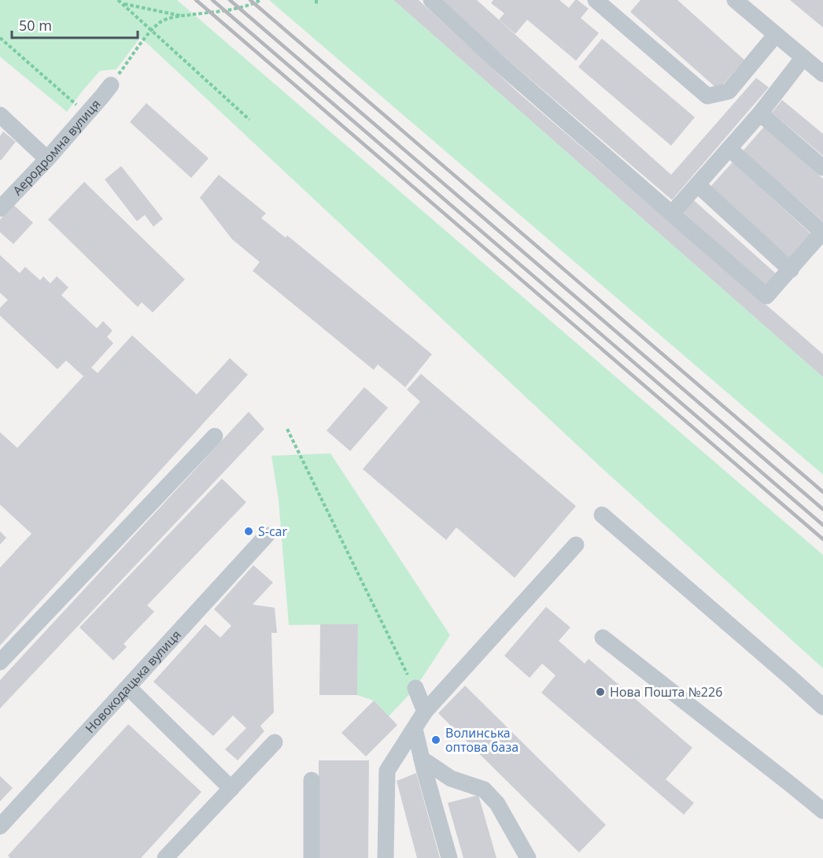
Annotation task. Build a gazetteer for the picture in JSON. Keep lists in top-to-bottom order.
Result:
{
  "streets": {
    "street": ["Аеродромна вулиця", "Новокодацька вулиця"]
  },
  "places": ["S-car", "Нова Пошта №226", "Волинська оптова база"],
  "scale_bar": "50 m"
}
